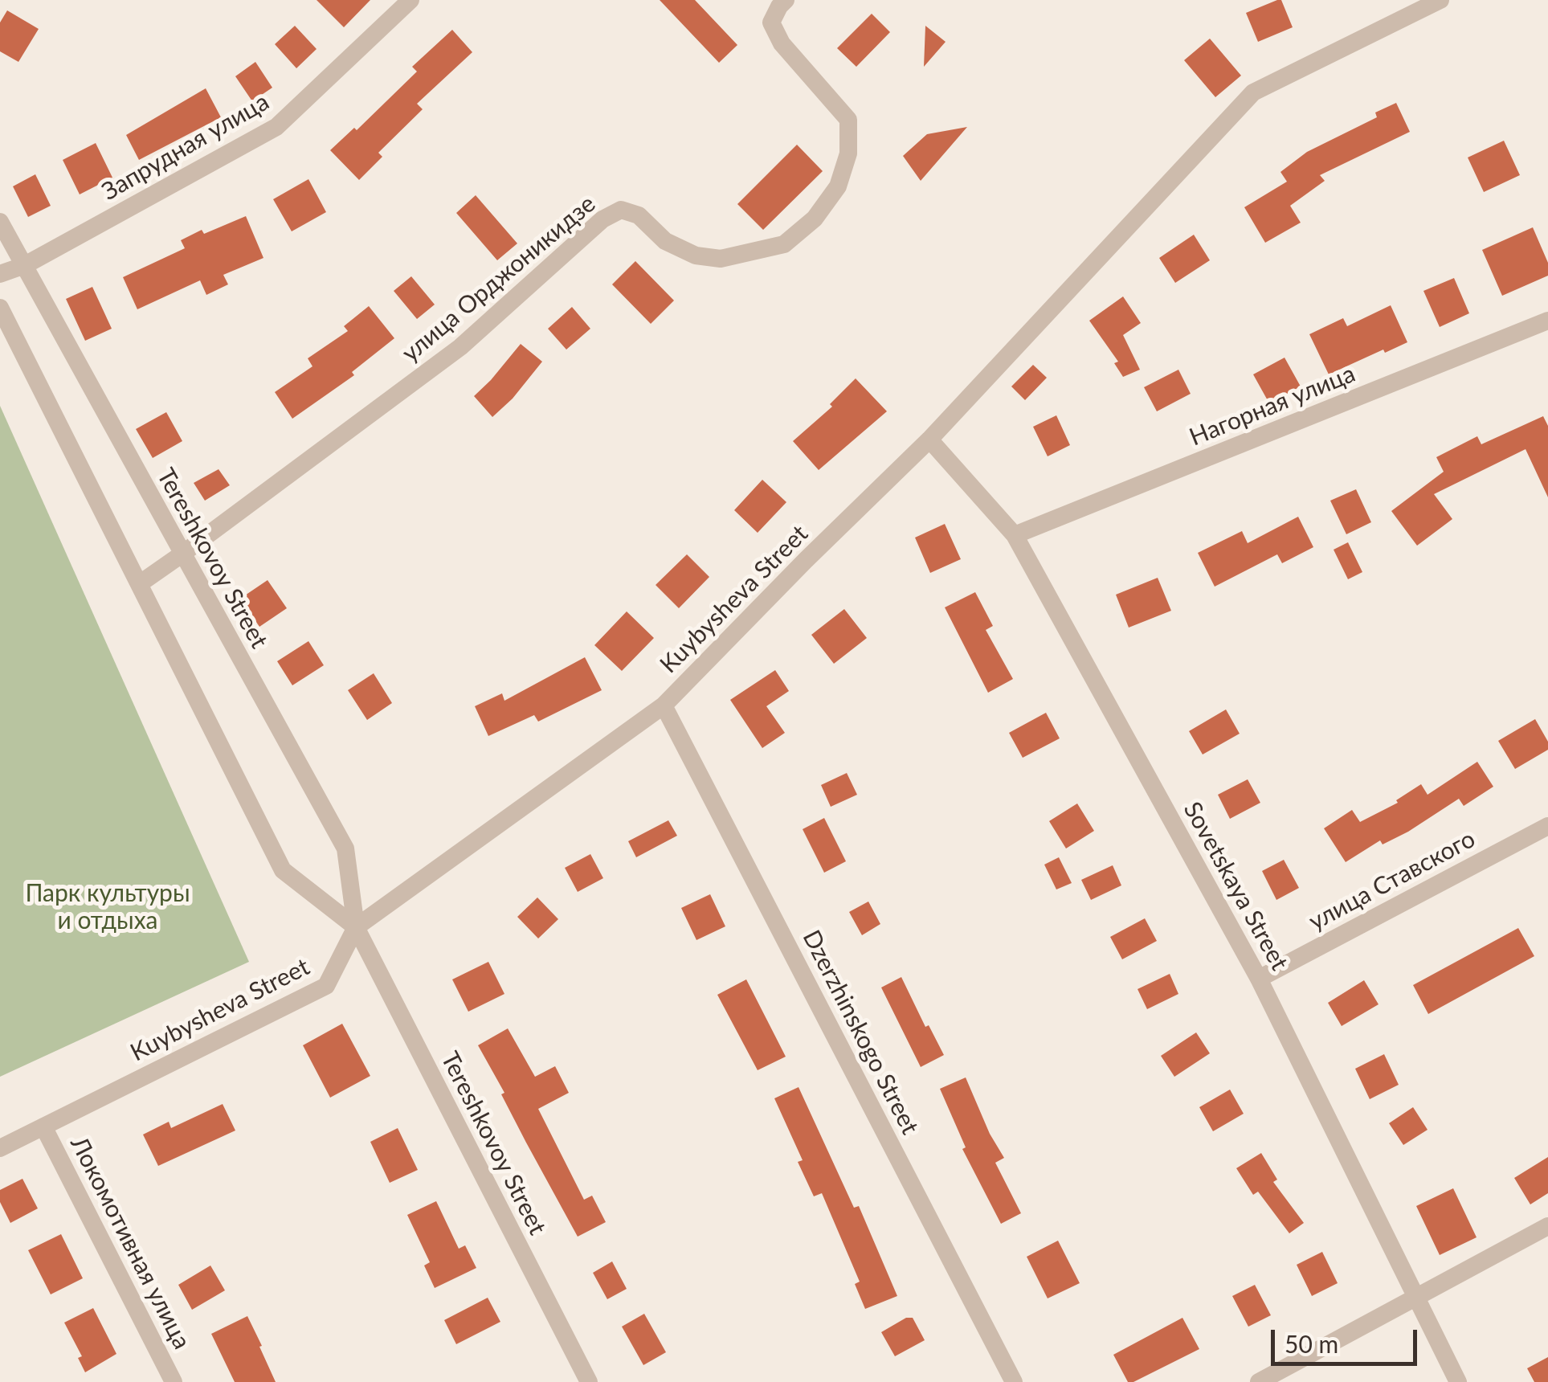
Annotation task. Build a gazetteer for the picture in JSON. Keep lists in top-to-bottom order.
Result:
{
  "streets": {
    "street": [
      "Запрудная улица",
      "улица Орджоникидзе",
      "Нагорная улица",
      "Tereshkovoy Street",
      "Kuybysheva Street",
      "улица Ставского",
      "Sovetskaya Street",
      "Dzerzhinskogo Street",
      "Локомотивная улица"
    ]
  },
  "crossings": [
    ["Запрудная улица", "Tereshkovoy Street"],
    ["улица Орджоникидзе", "Tereshkovoy Street"],
    ["Нагорная улица", "Sovetskaya Street"],
    ["Tereshkovoy Street", "Kuybysheva Street"],
    ["Kuybysheva Street", "Sovetskaya Street"],
    ["Kuybysheva Street", "Dzerzhinskogo Street"],
    ["Kuybysheva Street", "Локомотивная улица"],
    ["улица Ставского", "Sovetskaya Street"]
  ],
  "parks": ["Парк культуры и отдыха"],
  "scale_bar": "50 m"
}
